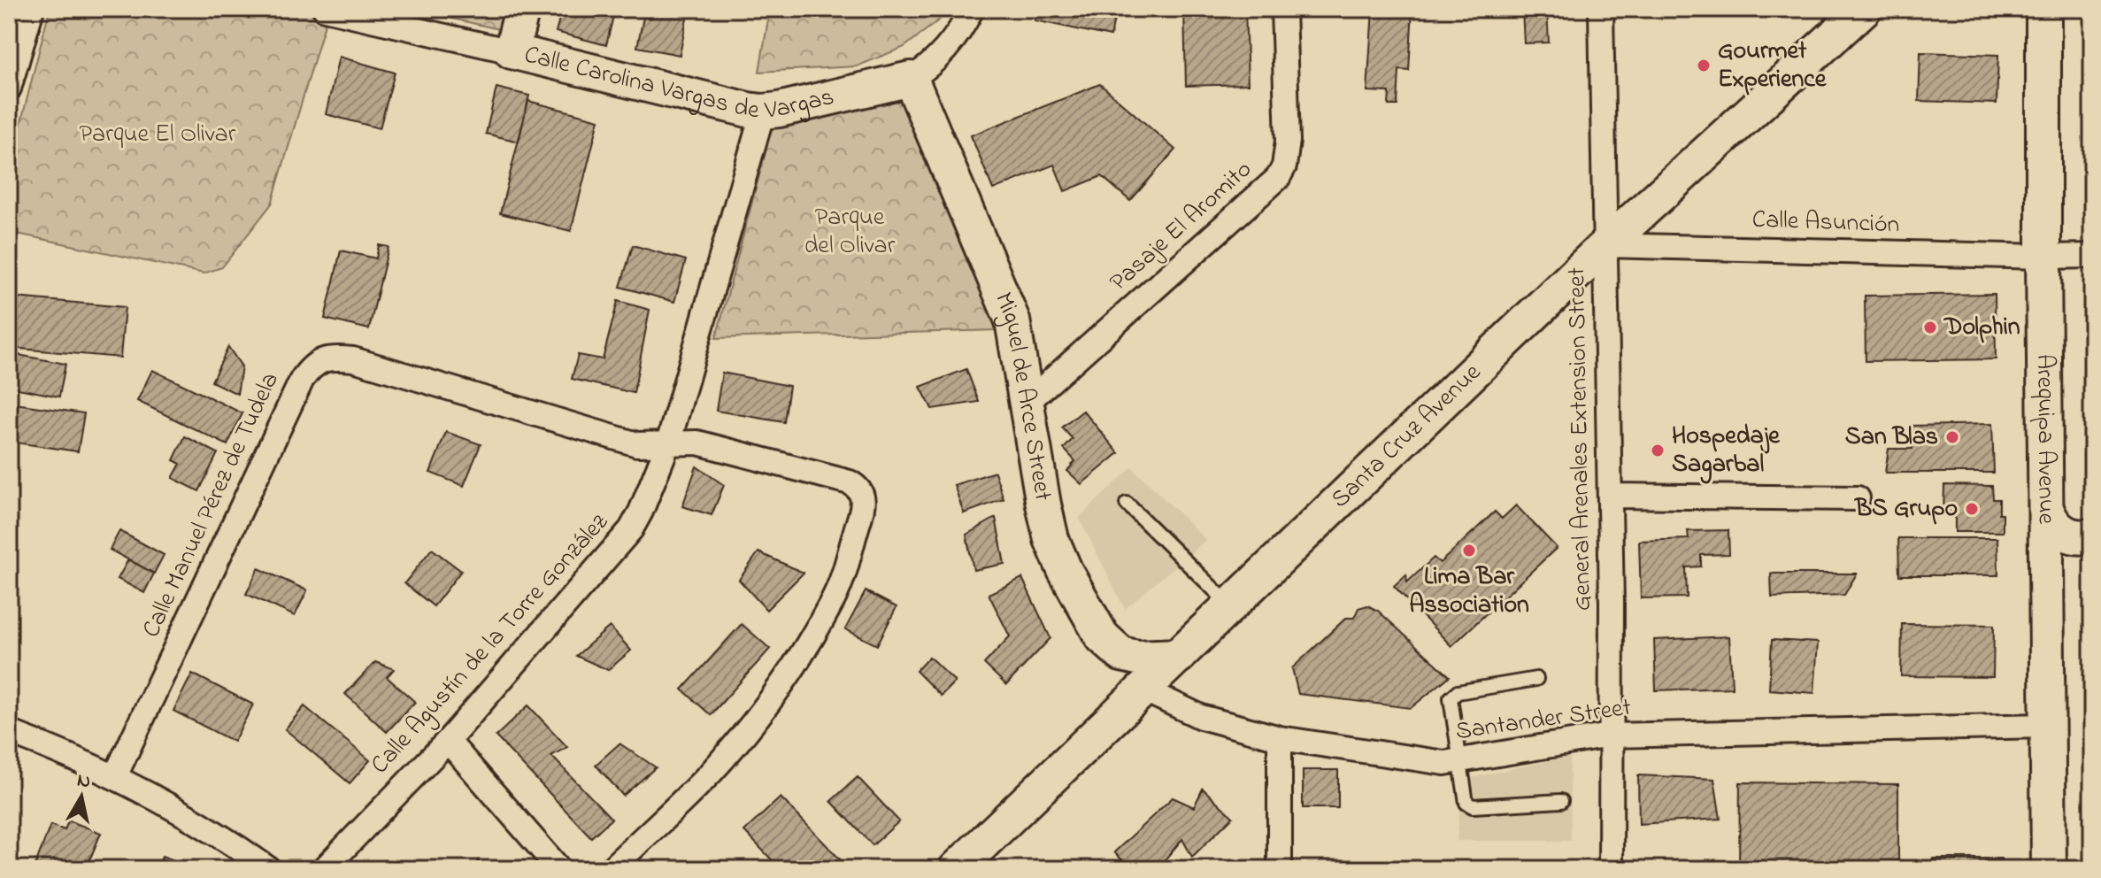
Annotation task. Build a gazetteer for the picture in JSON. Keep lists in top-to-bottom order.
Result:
{
  "streets": {
    "main road": [
      "Calle Carolina Vargas de Vargas",
      "Miguel de Arce Street",
      "Santa Cruz Avenue",
      "Arequipa Avenue"
    ],
    "street": [
      "Calle Asunción",
      "Pasaje El Aromito",
      "General Arenales Extension Street",
      "Calle Manuel Pérez de Tudela",
      "Calle Agustín de la Torre González",
      "Santander Street"
    ]
  },
  "crossings": [
    ["Calle Carolina Vargas de Vargas", "Miguel de Arce Street"],
    ["Calle Carolina Vargas de Vargas", "Calle Agustín de la Torre González"],
    ["Calle Asunción", "Santa Cruz Avenue"],
    ["Calle Asunción", "General Arenales Extension Street"],
    ["Calle Asunción", "Arequipa Avenue"],
    ["Pasaje El Aromito", "Miguel de Arce Street"],
    ["Miguel de Arce Street", "Santa Cruz Avenue"],
    ["Santa Cruz Avenue", "General Arenales Extension Street"],
    ["Santa Cruz Avenue", "Santander Street"],
    ["General Arenales Extension Street", "Santander Street"],
    ["Arequipa Avenue", "Santander Street"],
    ["Calle Manuel Pérez de Tudela", "Calle Agustín de la Torre González"]
  ],
  "parks": ["Parque El Olivar", "Parque del Olivar"],
  "places": [
    "Gourmet Experience",
    "Dolphin",
    "San Blas",
    "Hospedaje Sagarbal",
    "BS Grupo",
    "Lima Bar Association"
  ],
  "north": "top"
}
